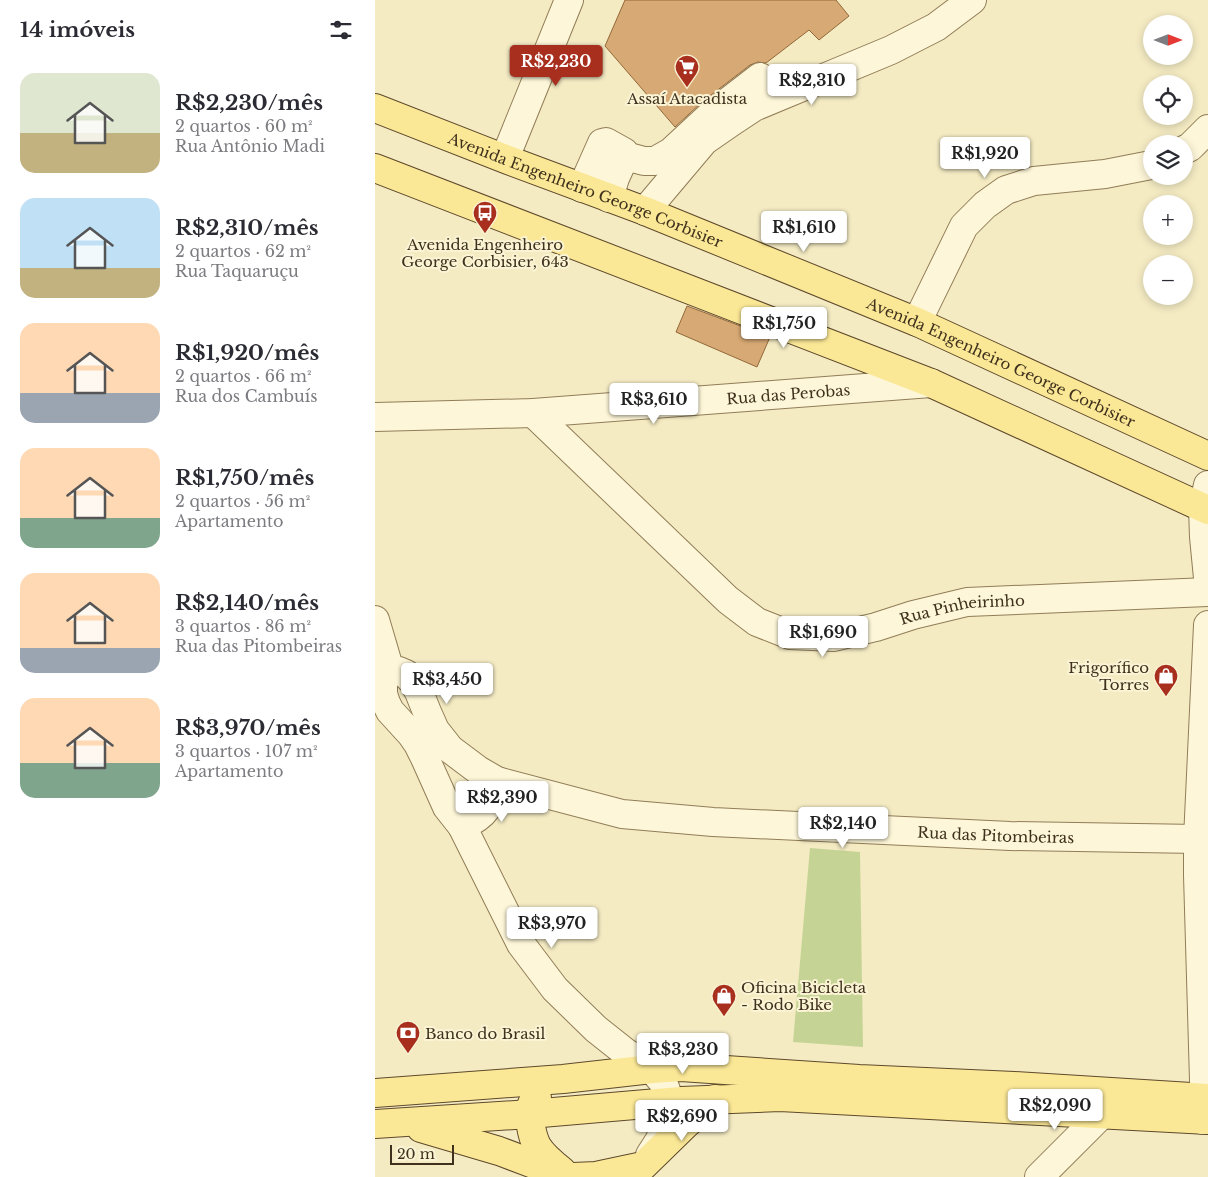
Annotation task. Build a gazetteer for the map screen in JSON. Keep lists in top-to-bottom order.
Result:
{
  "streets": {
    "main road": ["Avenida Engenheiro George Corbisier"],
    "street": ["Rua das Perobas", "Rua Pinheirinho", "Rua das Pitombeiras"]
  },
  "crossings": [
    ["Rua das Perobas", "Rua Pinheirinho"]
  ],
  "places": {
    "supermarket": ["Assaí Atacadista"],
    "bus stop": ["Avenida Engenheiro George Corbisier, 643"],
    "shop": ["Frigorífico Torres", "Oficina Bicicleta - Rodo Bike"],
    "bank": ["Banco do Brasil"]
  },
  "scale_bar": "20 m",
  "north": "right",
  "page": {
    "heading": "14 imóveis",
    "map_buttons": ["+", "−"],
    "price": [
      "R$2,230",
      "R$2,310",
      "R$1,920",
      "R$1,610",
      "R$1,750",
      "R$3,610",
      "R$1,690",
      "R$3,450",
      "R$2,390",
      "R$2,140",
      "R$3,970",
      "R$3,230",
      "R$2,090",
      "R$2,690"
    ],
    "list": [
      {
        "name": "R$2,230/mês",
        "note": "2 quartos · 60 m² · Rua Antônio Madi"
      },
      {
        "name": "R$2,310/mês",
        "note": "2 quartos · 62 m² · Rua Taquaruçu"
      },
      {
        "name": "R$1,920/mês",
        "note": "2 quartos · 66 m² · Rua dos Cambuís"
      },
      {
        "name": "R$1,750/mês",
        "note": "2 quartos · 56 m² · Apartamento"
      },
      {
        "name": "R$2,140/mês",
        "note": "3 quartos · 86 m² · Rua das Pitombeiras"
      },
      {
        "name": "R$3,970/mês",
        "note": "3 quartos · 107 m² · Apartamento"
      }
    ],
    "scale": "20 m"
  }
}
